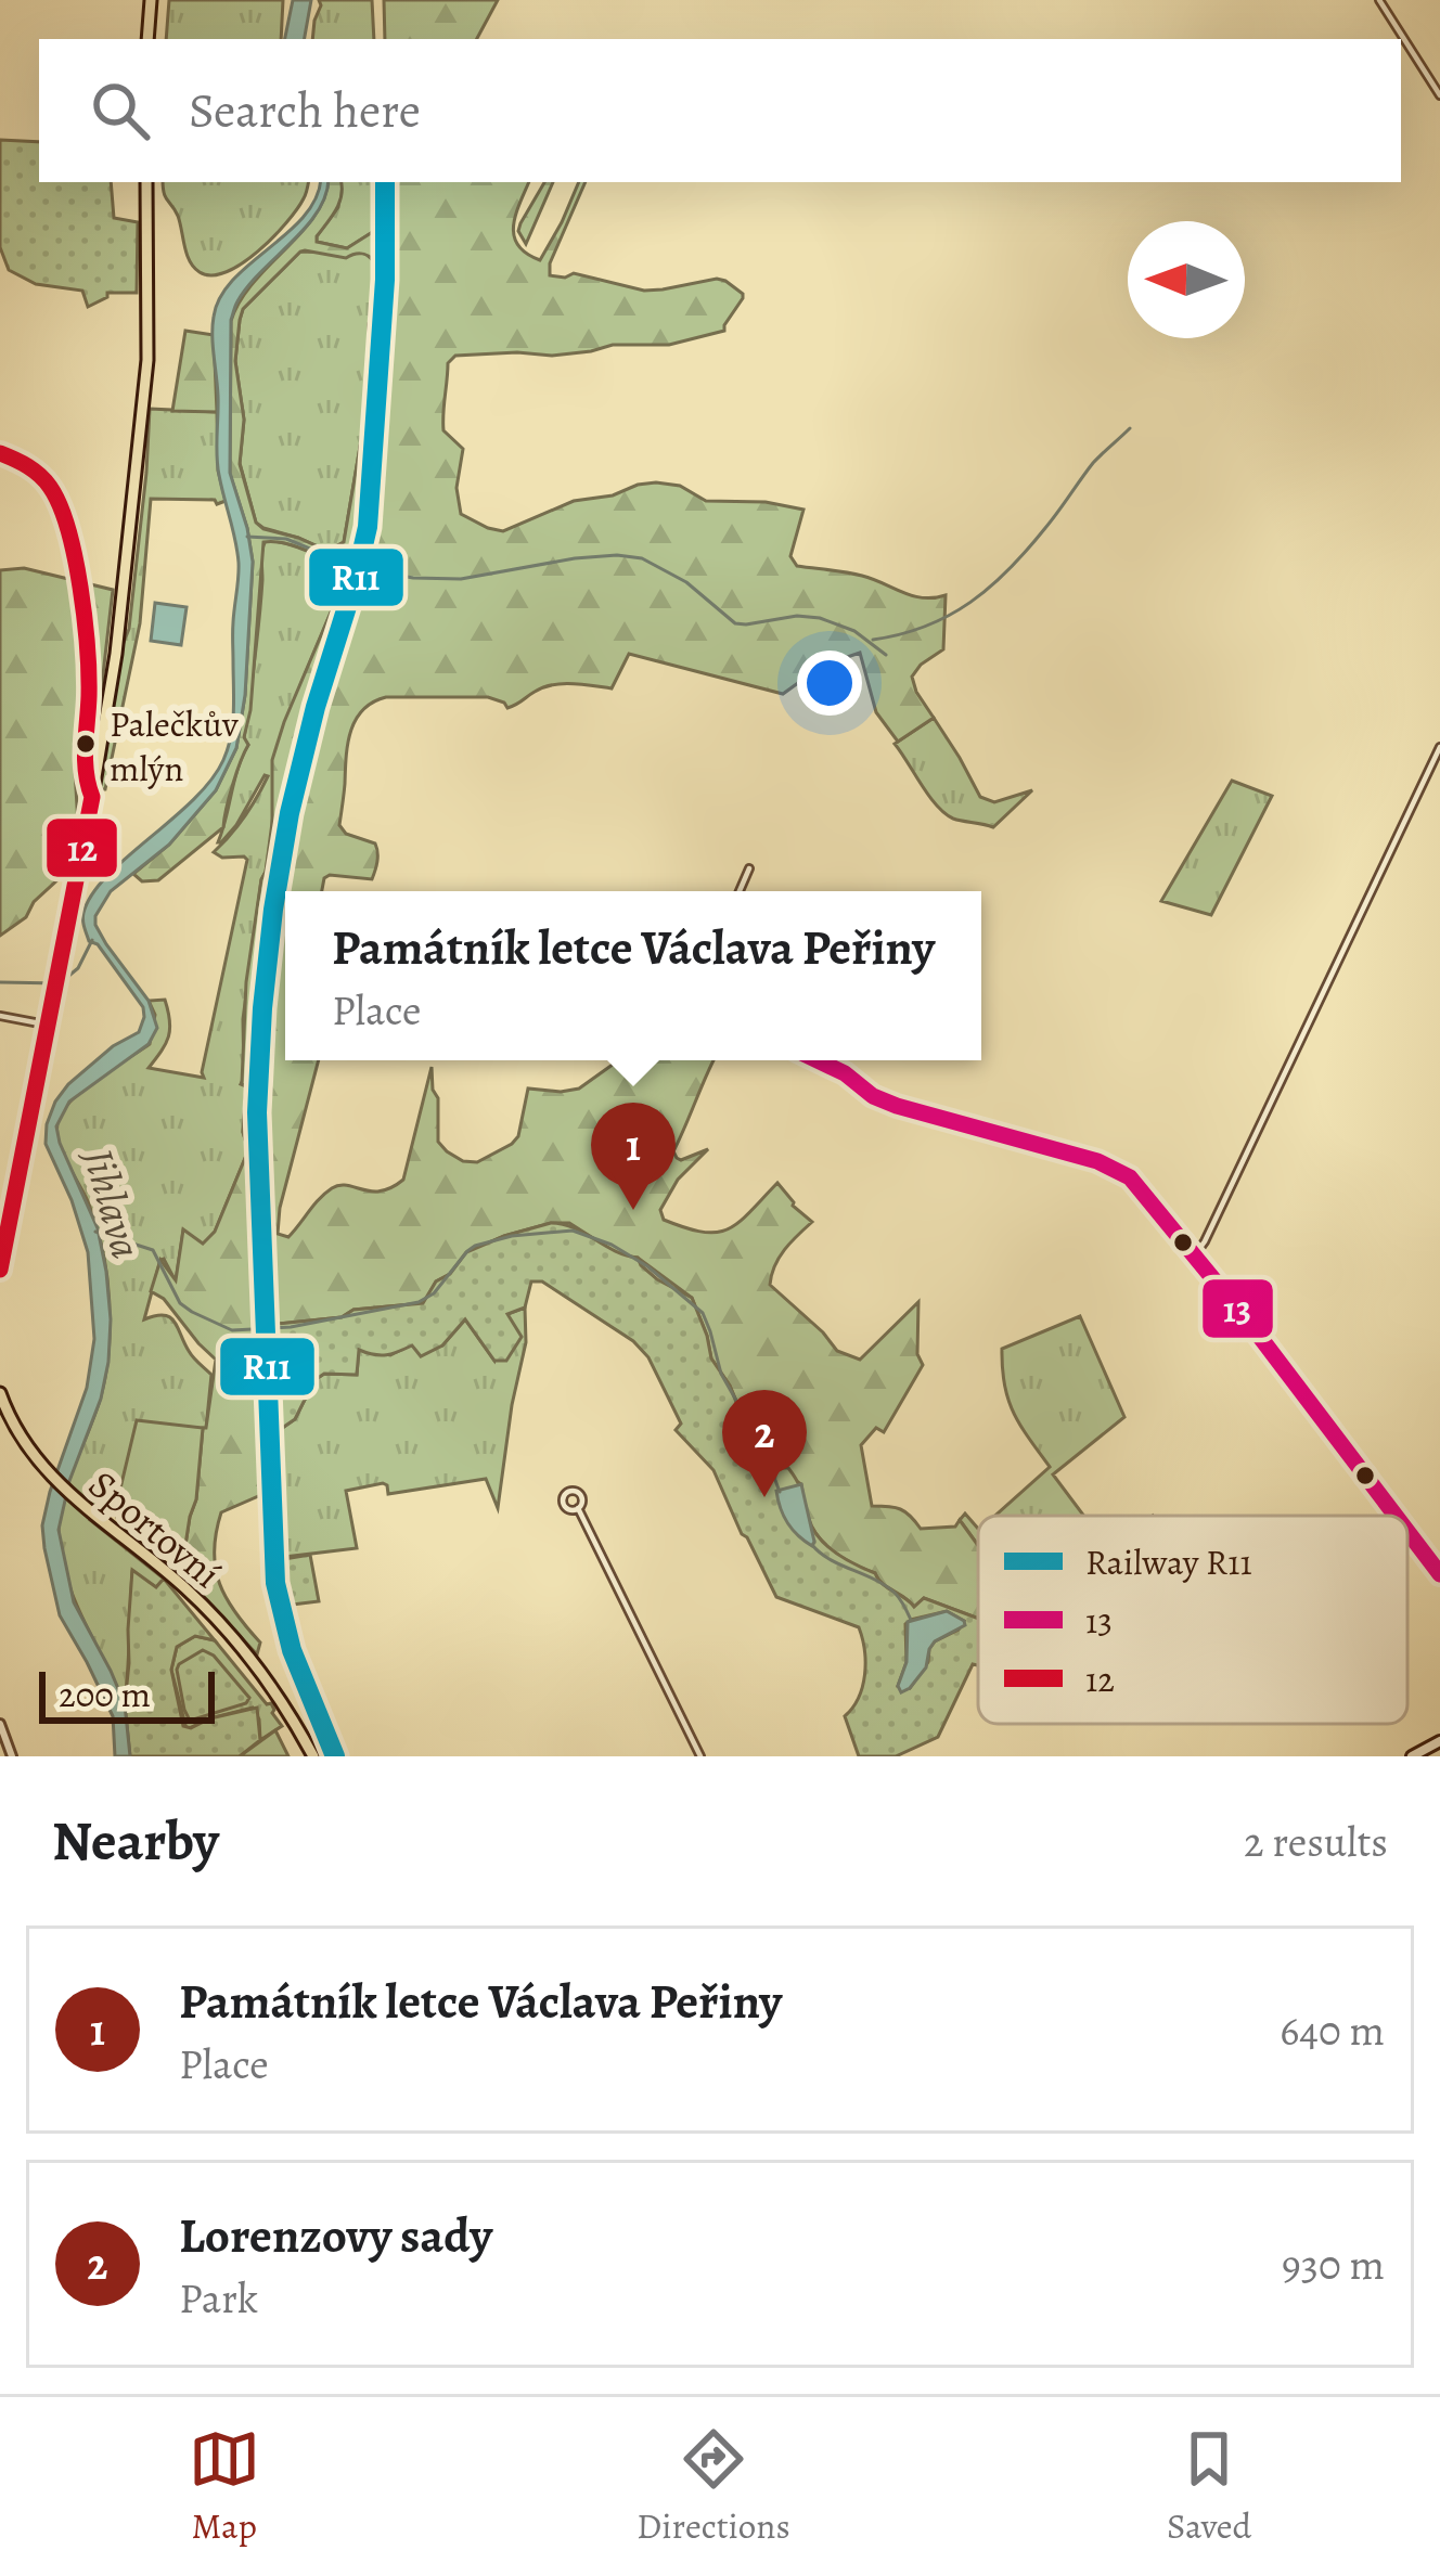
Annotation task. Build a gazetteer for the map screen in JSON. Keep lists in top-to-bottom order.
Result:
{
  "streets": {
    "main road": ["Sportovní"]
  },
  "water": ["Jihlava"],
  "places": ["Palečkův mlýn"],
  "lines": ["rail line R11", "transit line 12", "transit line 13"],
  "legend": ["Railway R11", "13", "12"],
  "scale_bar": "200 m",
  "north": "left",
  "page": {
    "search": "Search here",
    "popup": ["Památník letce Václava Peřiny", "Place"],
    "pins": ["1", "2"],
    "scale": "200 m",
    "heading": ["Nearby", "2 results"],
    "list": [
      {
        "mark": "1",
        "name": "Památník letce Václava Peřiny",
        "note": "Place",
        "value": "640 m"
      },
      {
        "mark": "2",
        "name": "Lorenzovy sady",
        "note": "Park",
        "value": "930 m"
      }
    ],
    "nav": ["Map", "Directions", "Saved"]
  }
}
